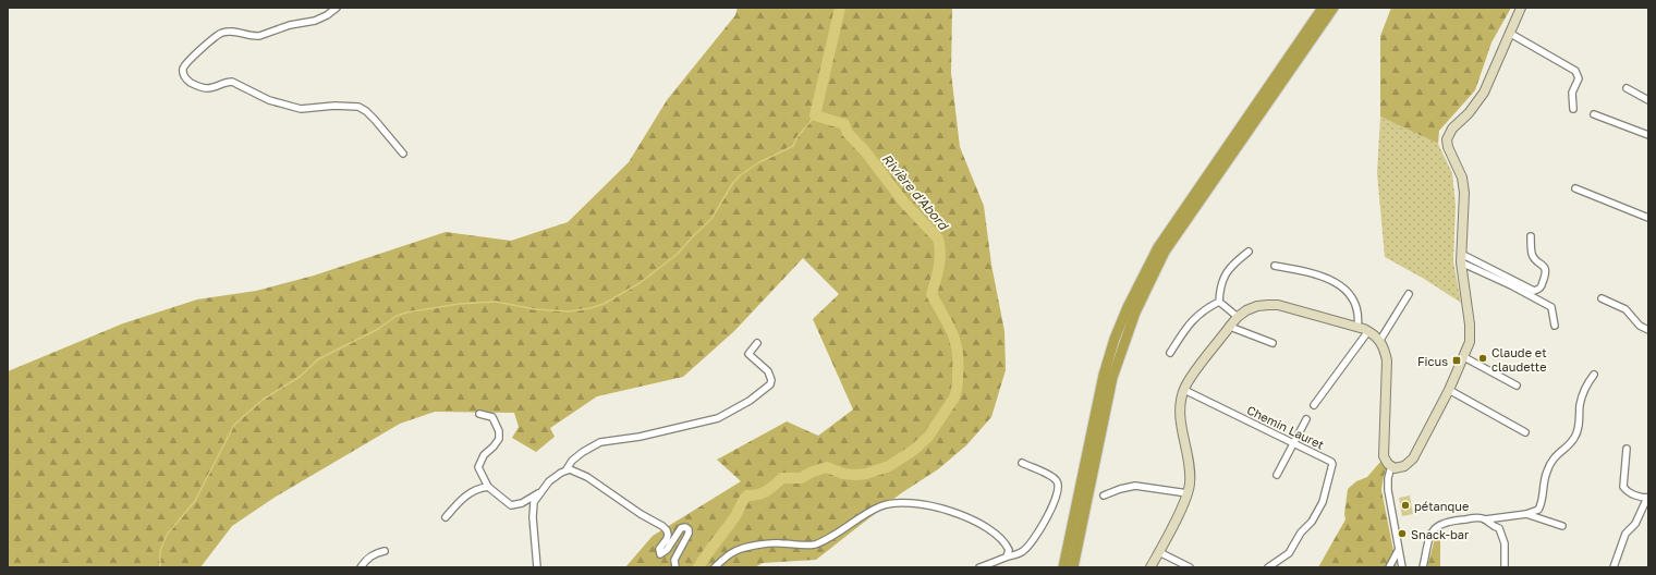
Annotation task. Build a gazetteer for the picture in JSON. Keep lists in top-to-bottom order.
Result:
{
  "streets": {
    "street": ["Chemin Lauret"]
  },
  "water": ["Rivière d'Abord"],
  "places": {
    "other": ["Claude et claudette", "pétanque", "Snack-bar"],
    "transit": ["Ficus"]
  }
}
